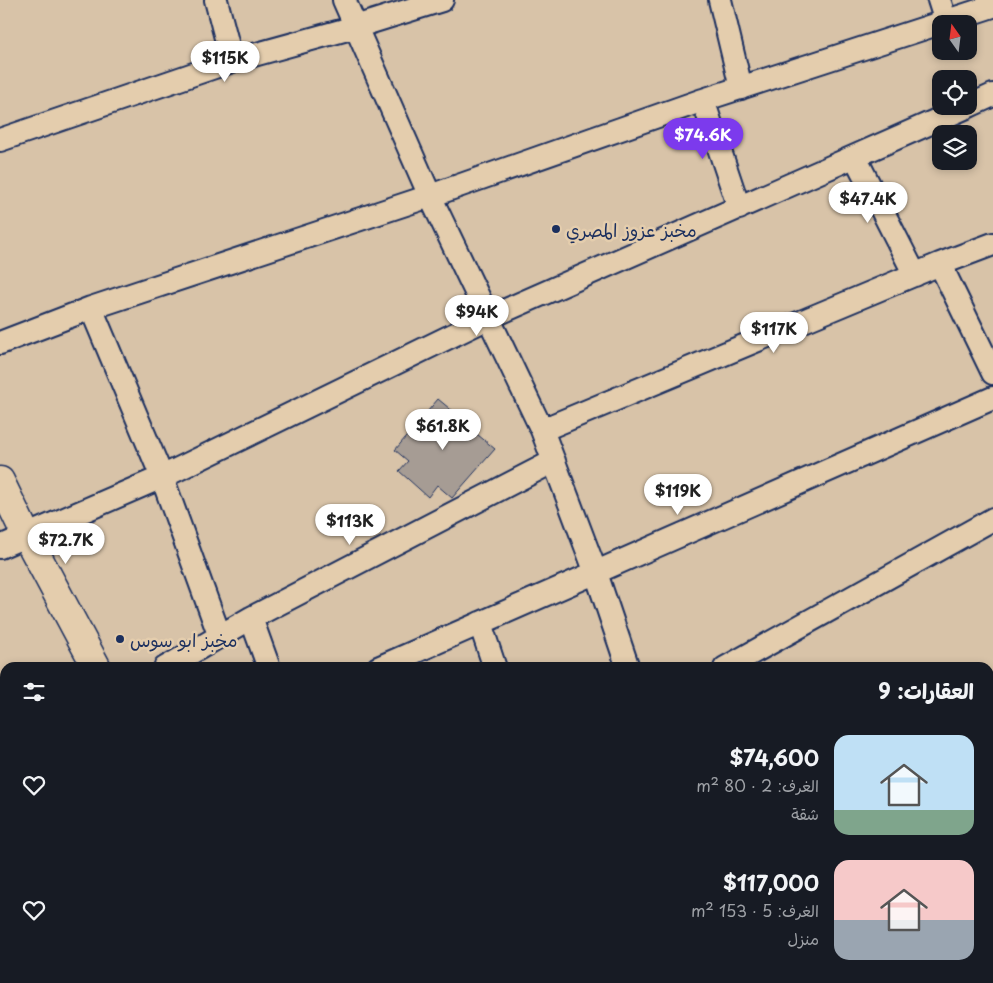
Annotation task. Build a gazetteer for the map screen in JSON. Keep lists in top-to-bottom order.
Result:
{
  "places": ["مخبز عزوز المصري", "مخبز ابو سوس"],
  "north": "top",
  "page": {
    "price": [
      "$115K",
      "$74.6K",
      "$47.4K",
      "$94K",
      "$117K",
      "$61.8K",
      "$119K",
      "$113K",
      "$72.7K"
    ],
    "heading": "العقارات: 9",
    "list": [
      {
        "name": "$74,600",
        "note": "الغرف: 2 · 80 m² · شقة"
      },
      {
        "name": "$117,000",
        "note": "الغرف: 5 · 153 m² · منزل"
      }
    ]
  }
}
